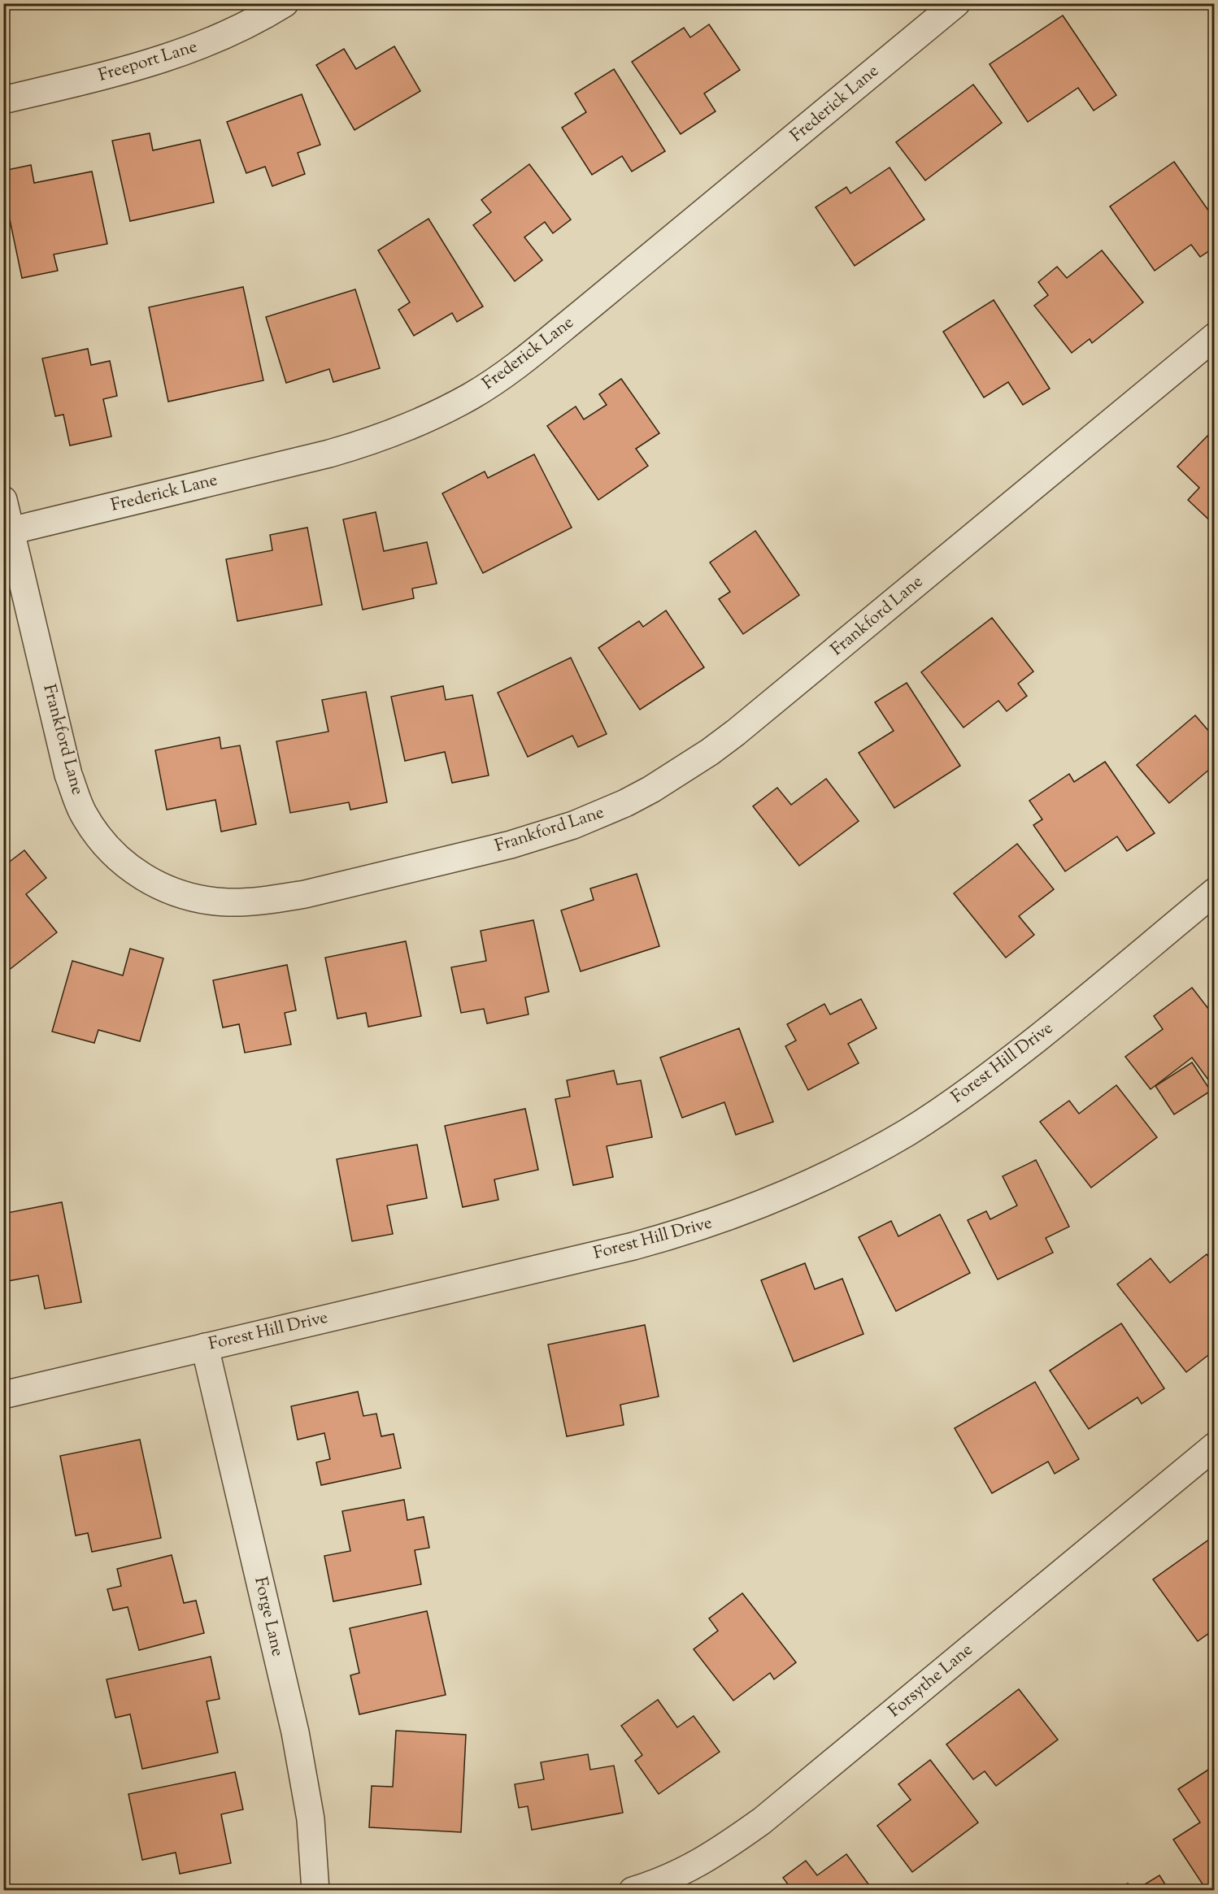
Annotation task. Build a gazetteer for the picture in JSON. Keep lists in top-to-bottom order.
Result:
{
  "streets": {
    "street": [
      "Freeport Lane",
      "Frederick Lane",
      "Frankford Lane",
      "Forest Hill Drive",
      "Forge Lane",
      "Forsythe Lane"
    ]
  },
  "crossings": [
    ["Frederick Lane", "Frankford Lane"],
    ["Forest Hill Drive", "Forge Lane"]
  ]
}
